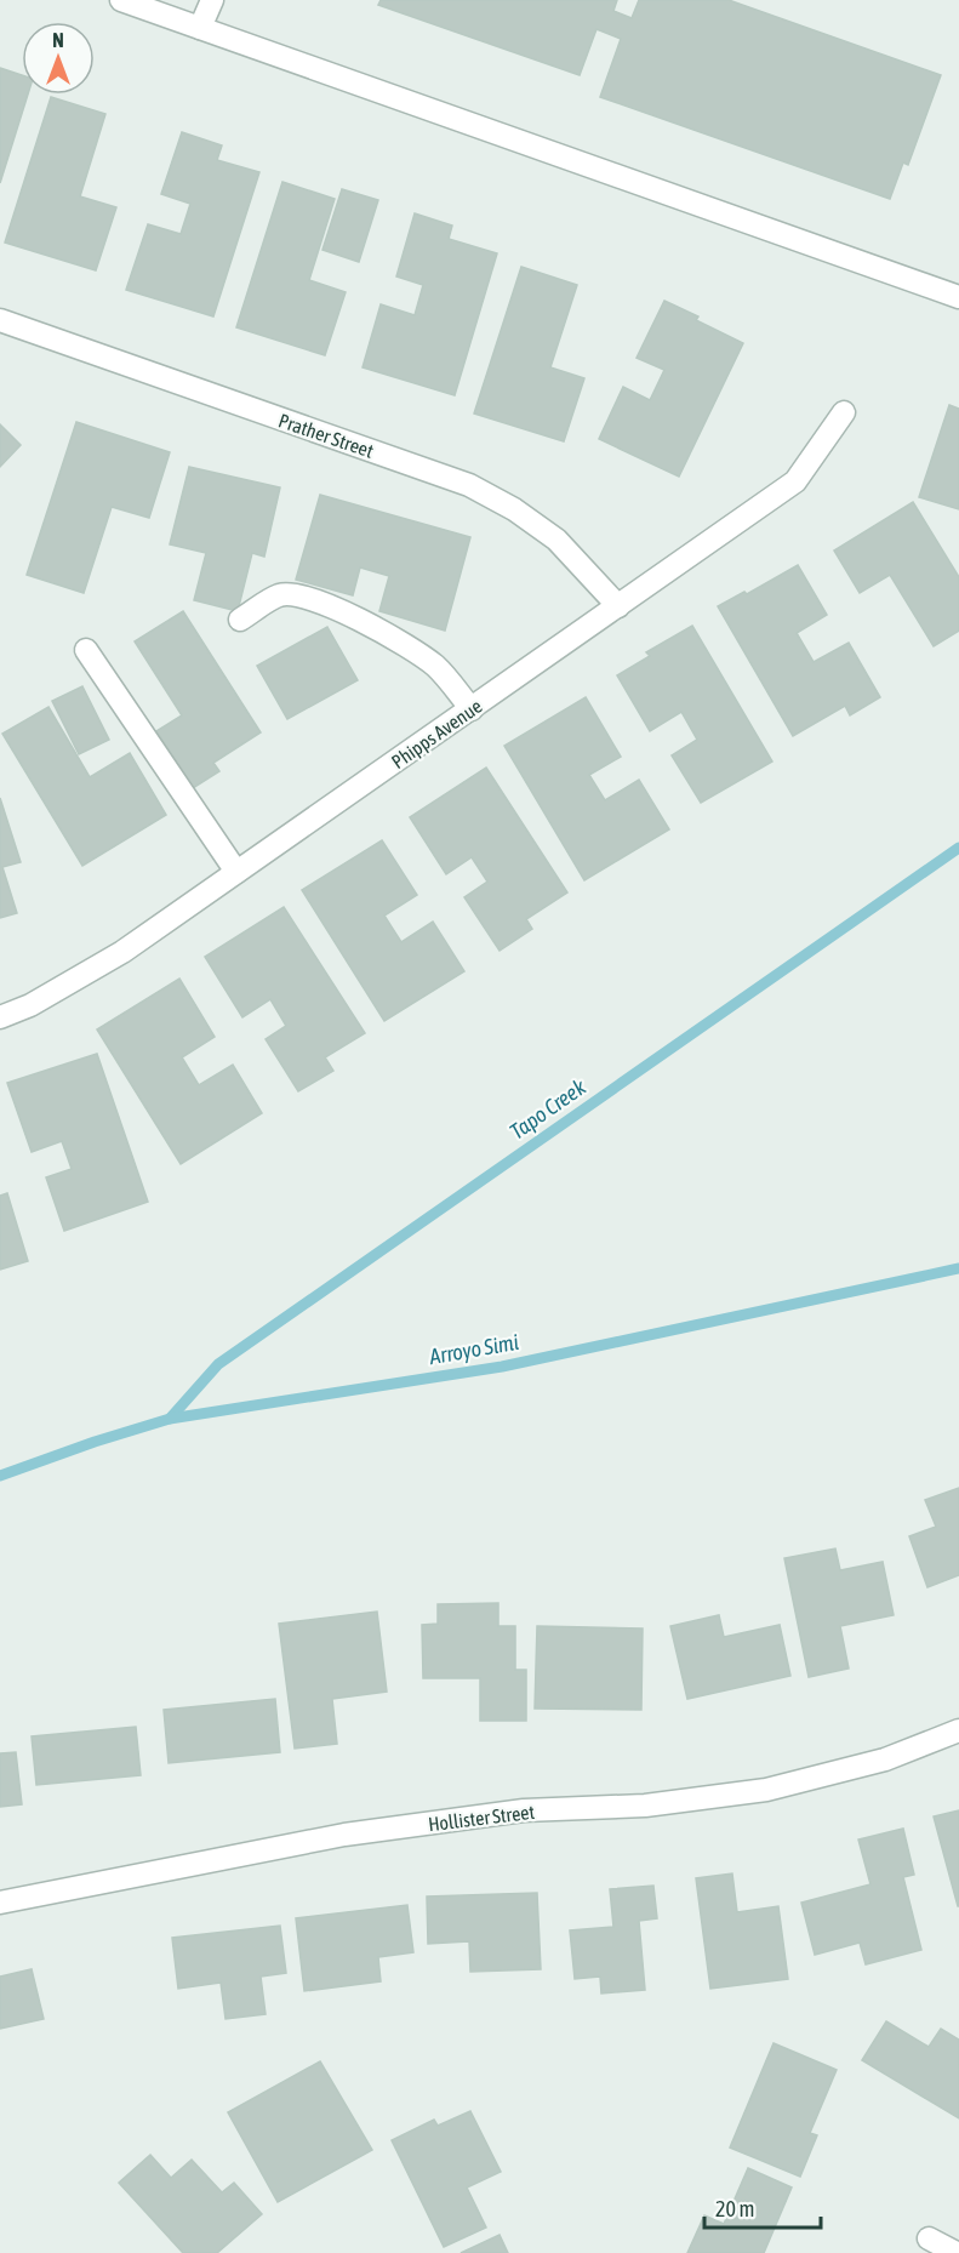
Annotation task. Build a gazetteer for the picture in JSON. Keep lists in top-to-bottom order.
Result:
{
  "streets": {
    "street": ["Prather Street", "Phipps Avenue", "Hollister Street"]
  },
  "crossings": [
    ["Prather Street", "Phipps Avenue"]
  ],
  "water": ["Tapo Creek", "Arroyo Simi"],
  "scale_bar": "20 m",
  "north": "top"
}
